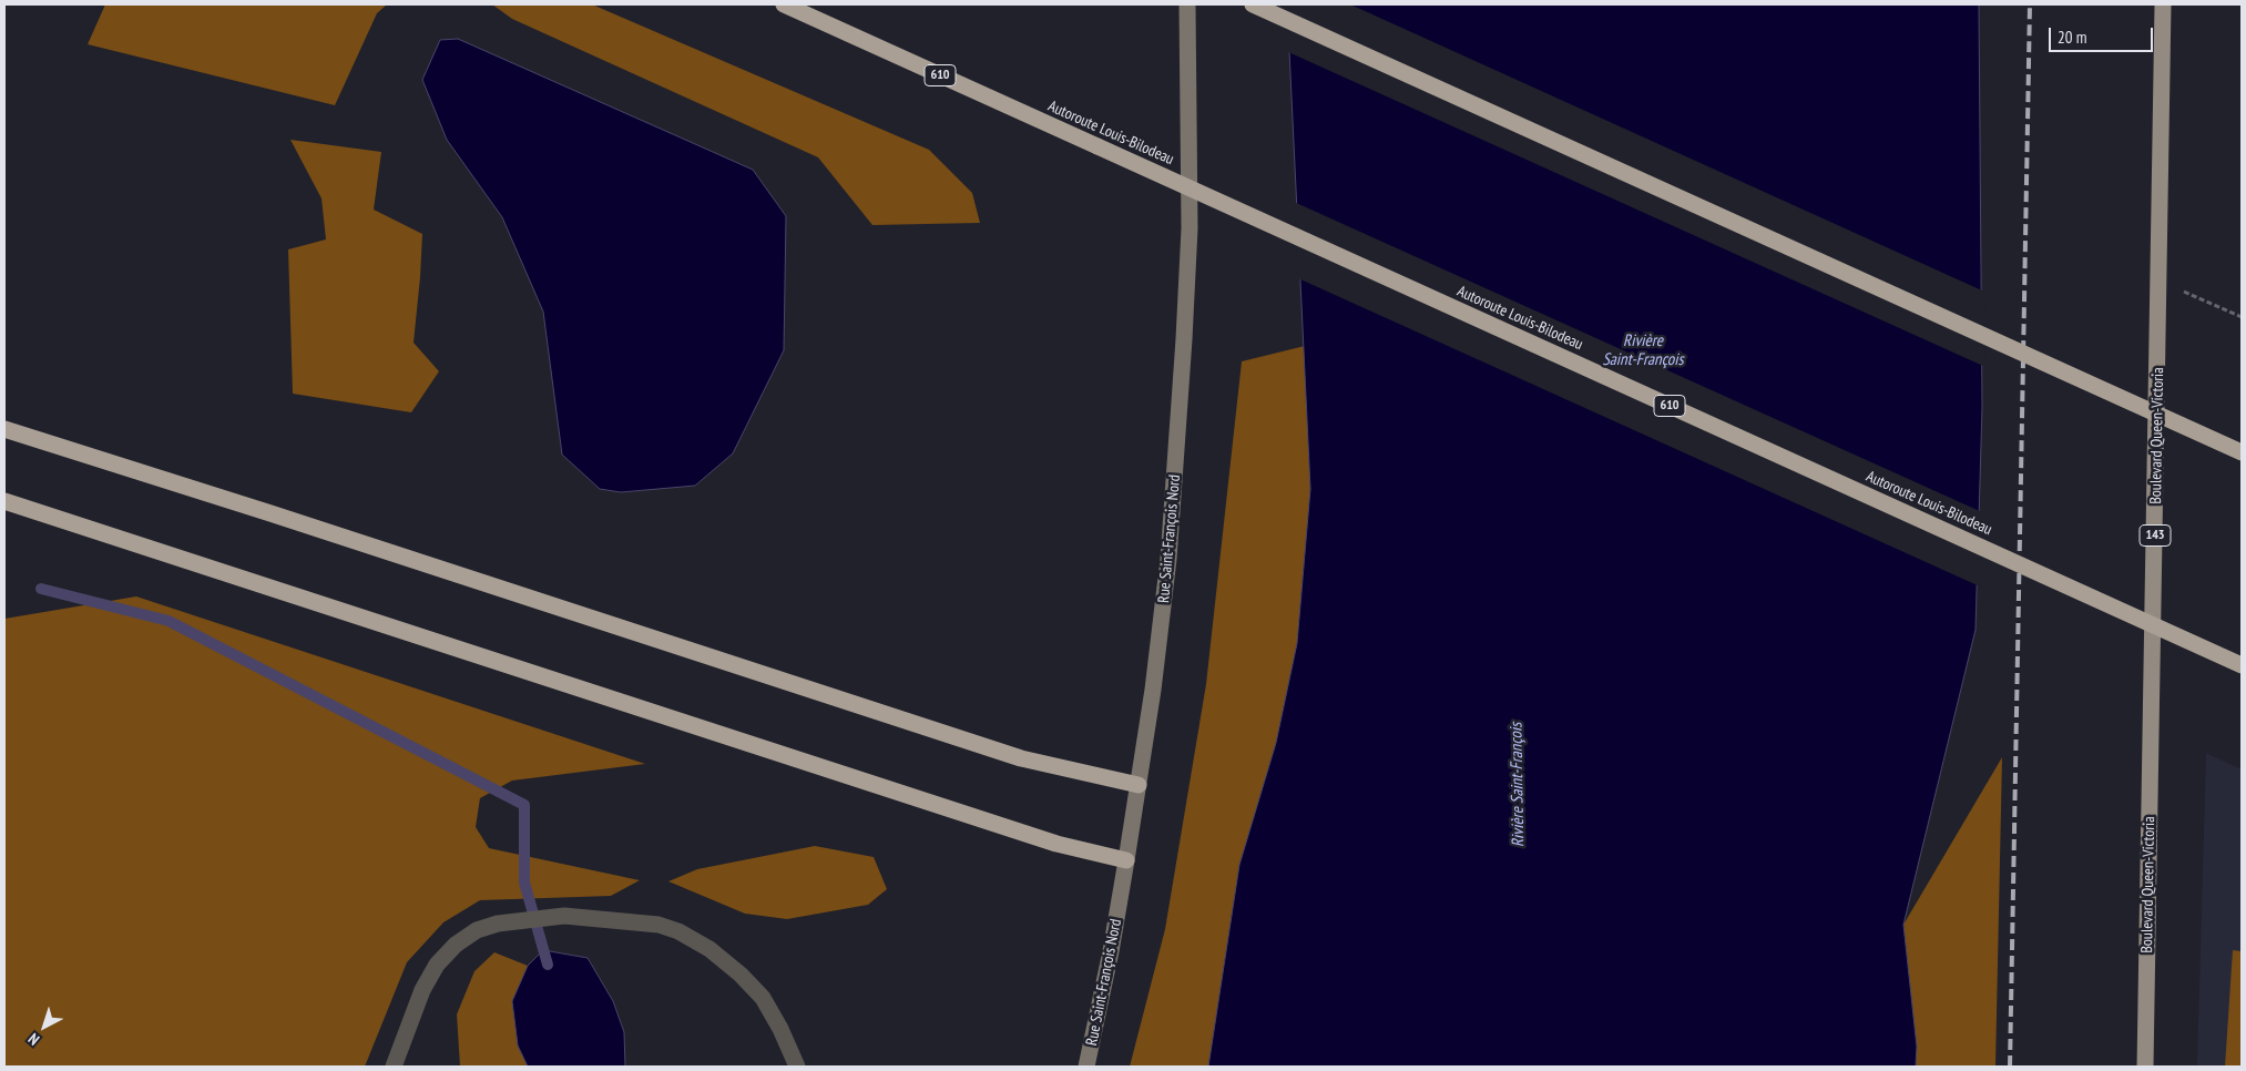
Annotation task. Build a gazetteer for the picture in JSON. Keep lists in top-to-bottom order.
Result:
{
  "streets": {
    "highway": ["610", "Autoroute Louis-Bilodeau"],
    "main road": ["Boulevard Queen-Victoria", "143"],
    "street": ["Rue Saint-François Nord"]
  },
  "water": ["Rivière Saint-François"],
  "scale_bar": "20 m",
  "north": "bottom left"
}
